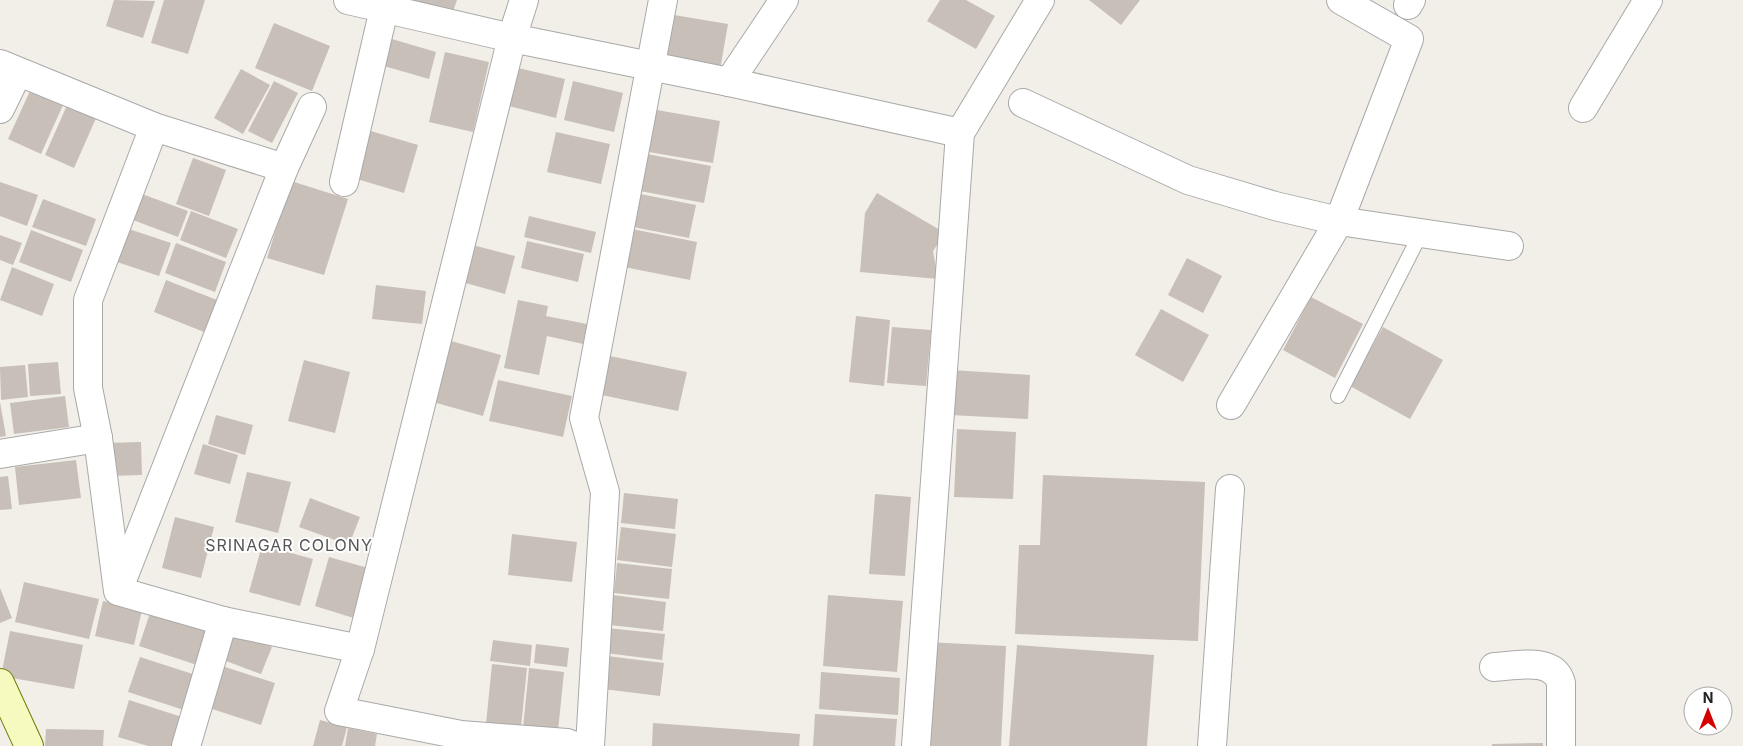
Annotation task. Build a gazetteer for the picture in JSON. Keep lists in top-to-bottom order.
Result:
{
  "districts": ["SRINAGAR COLONY"],
  "north": "top"
}
